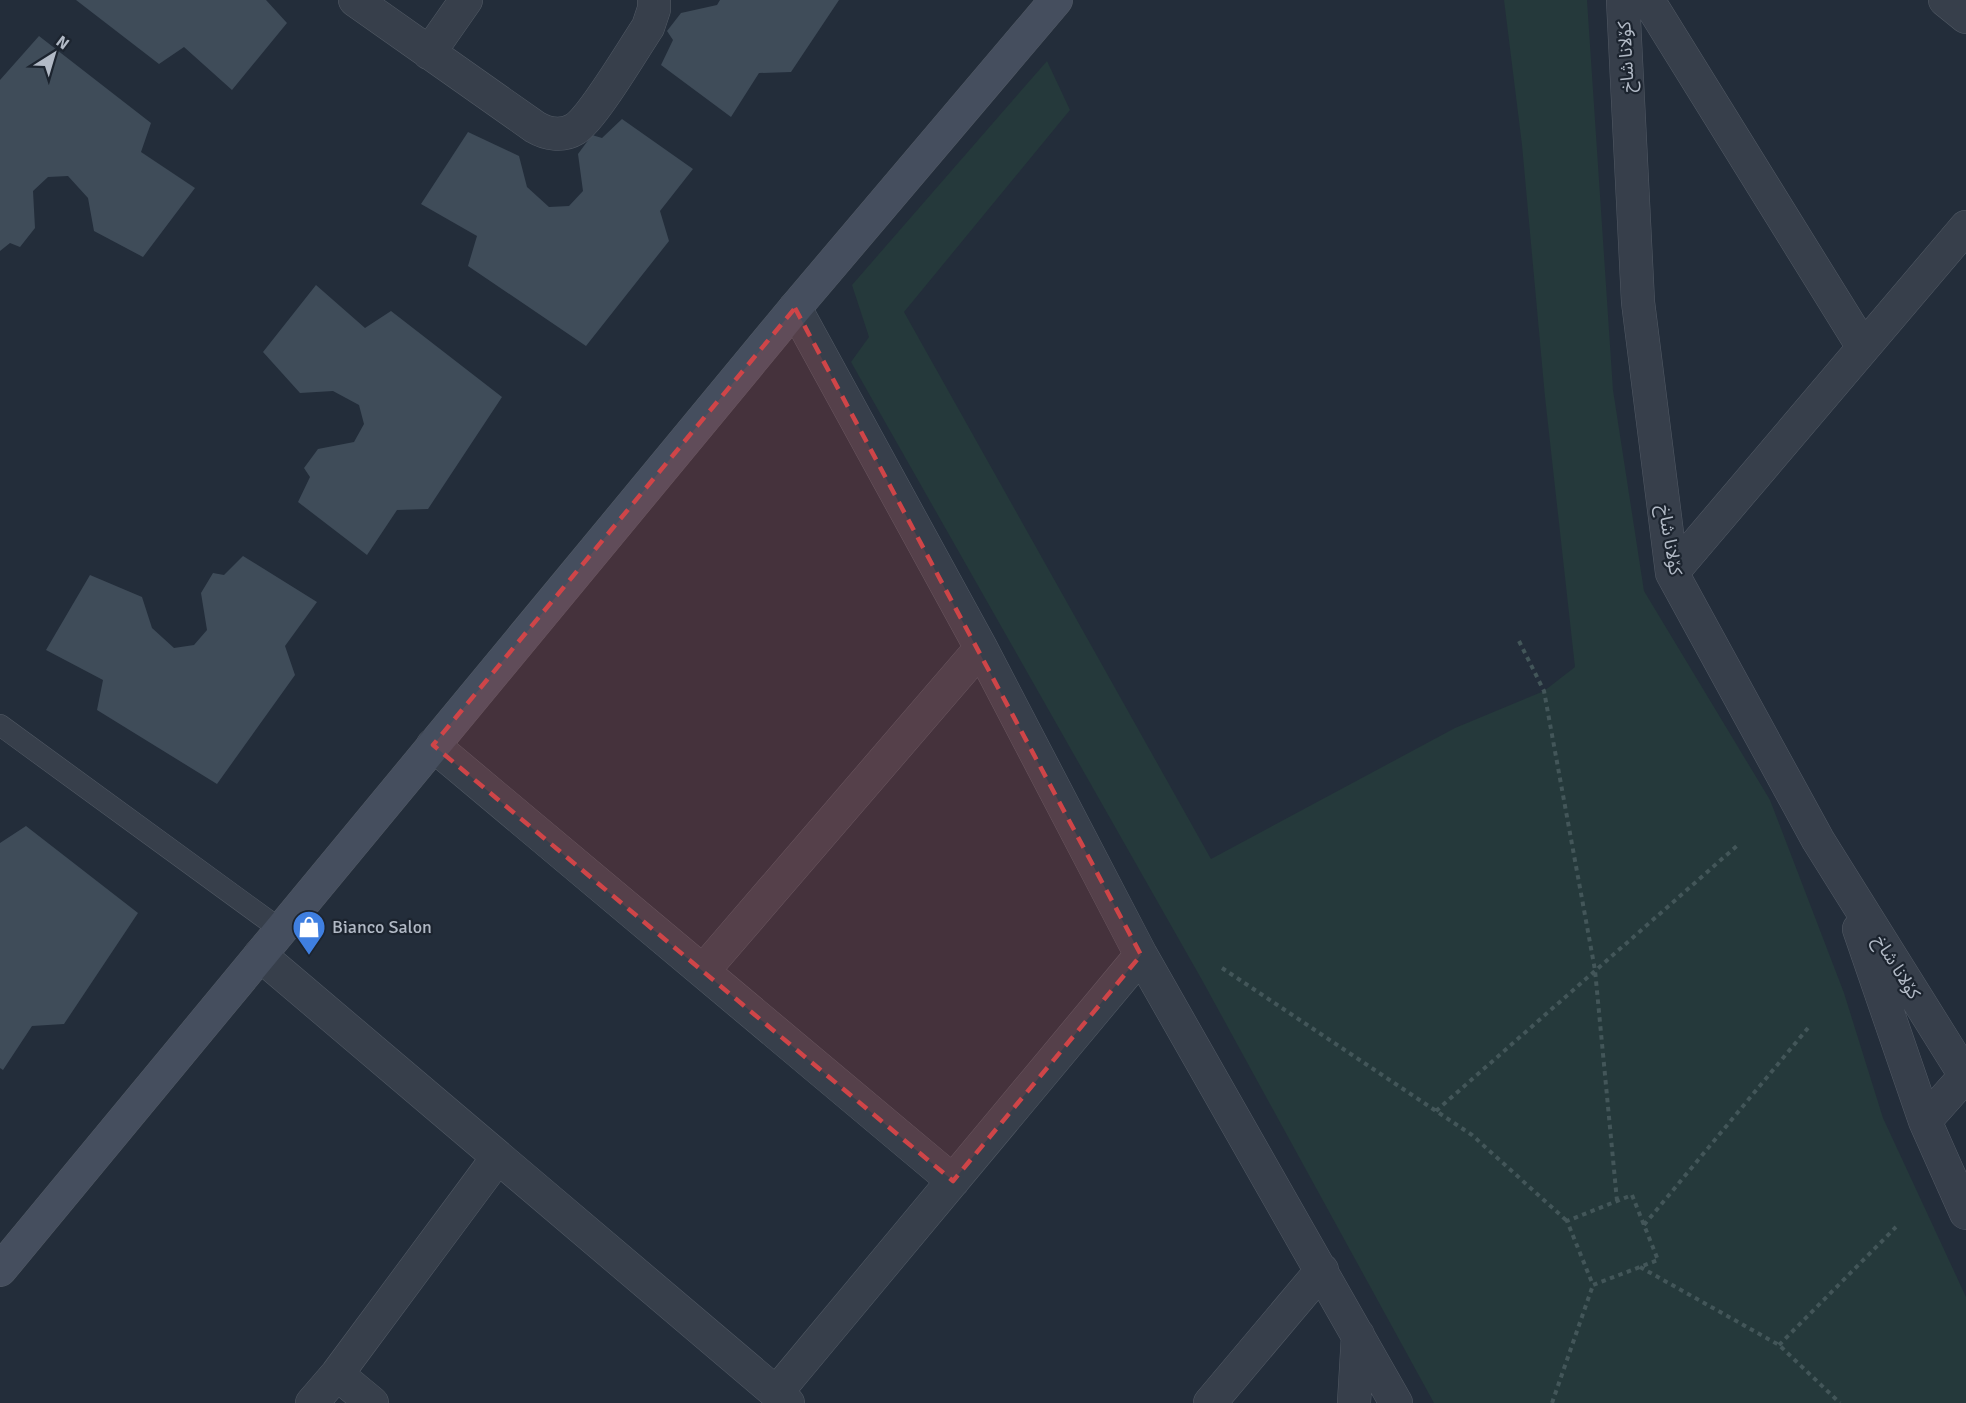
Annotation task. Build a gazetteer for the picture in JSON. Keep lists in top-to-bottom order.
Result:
{
  "streets": {
    "street": ["کۆلانا شاخ"]
  },
  "places": {
    "shop": ["Bianco Salon"]
  },
  "north": "top right"
}
